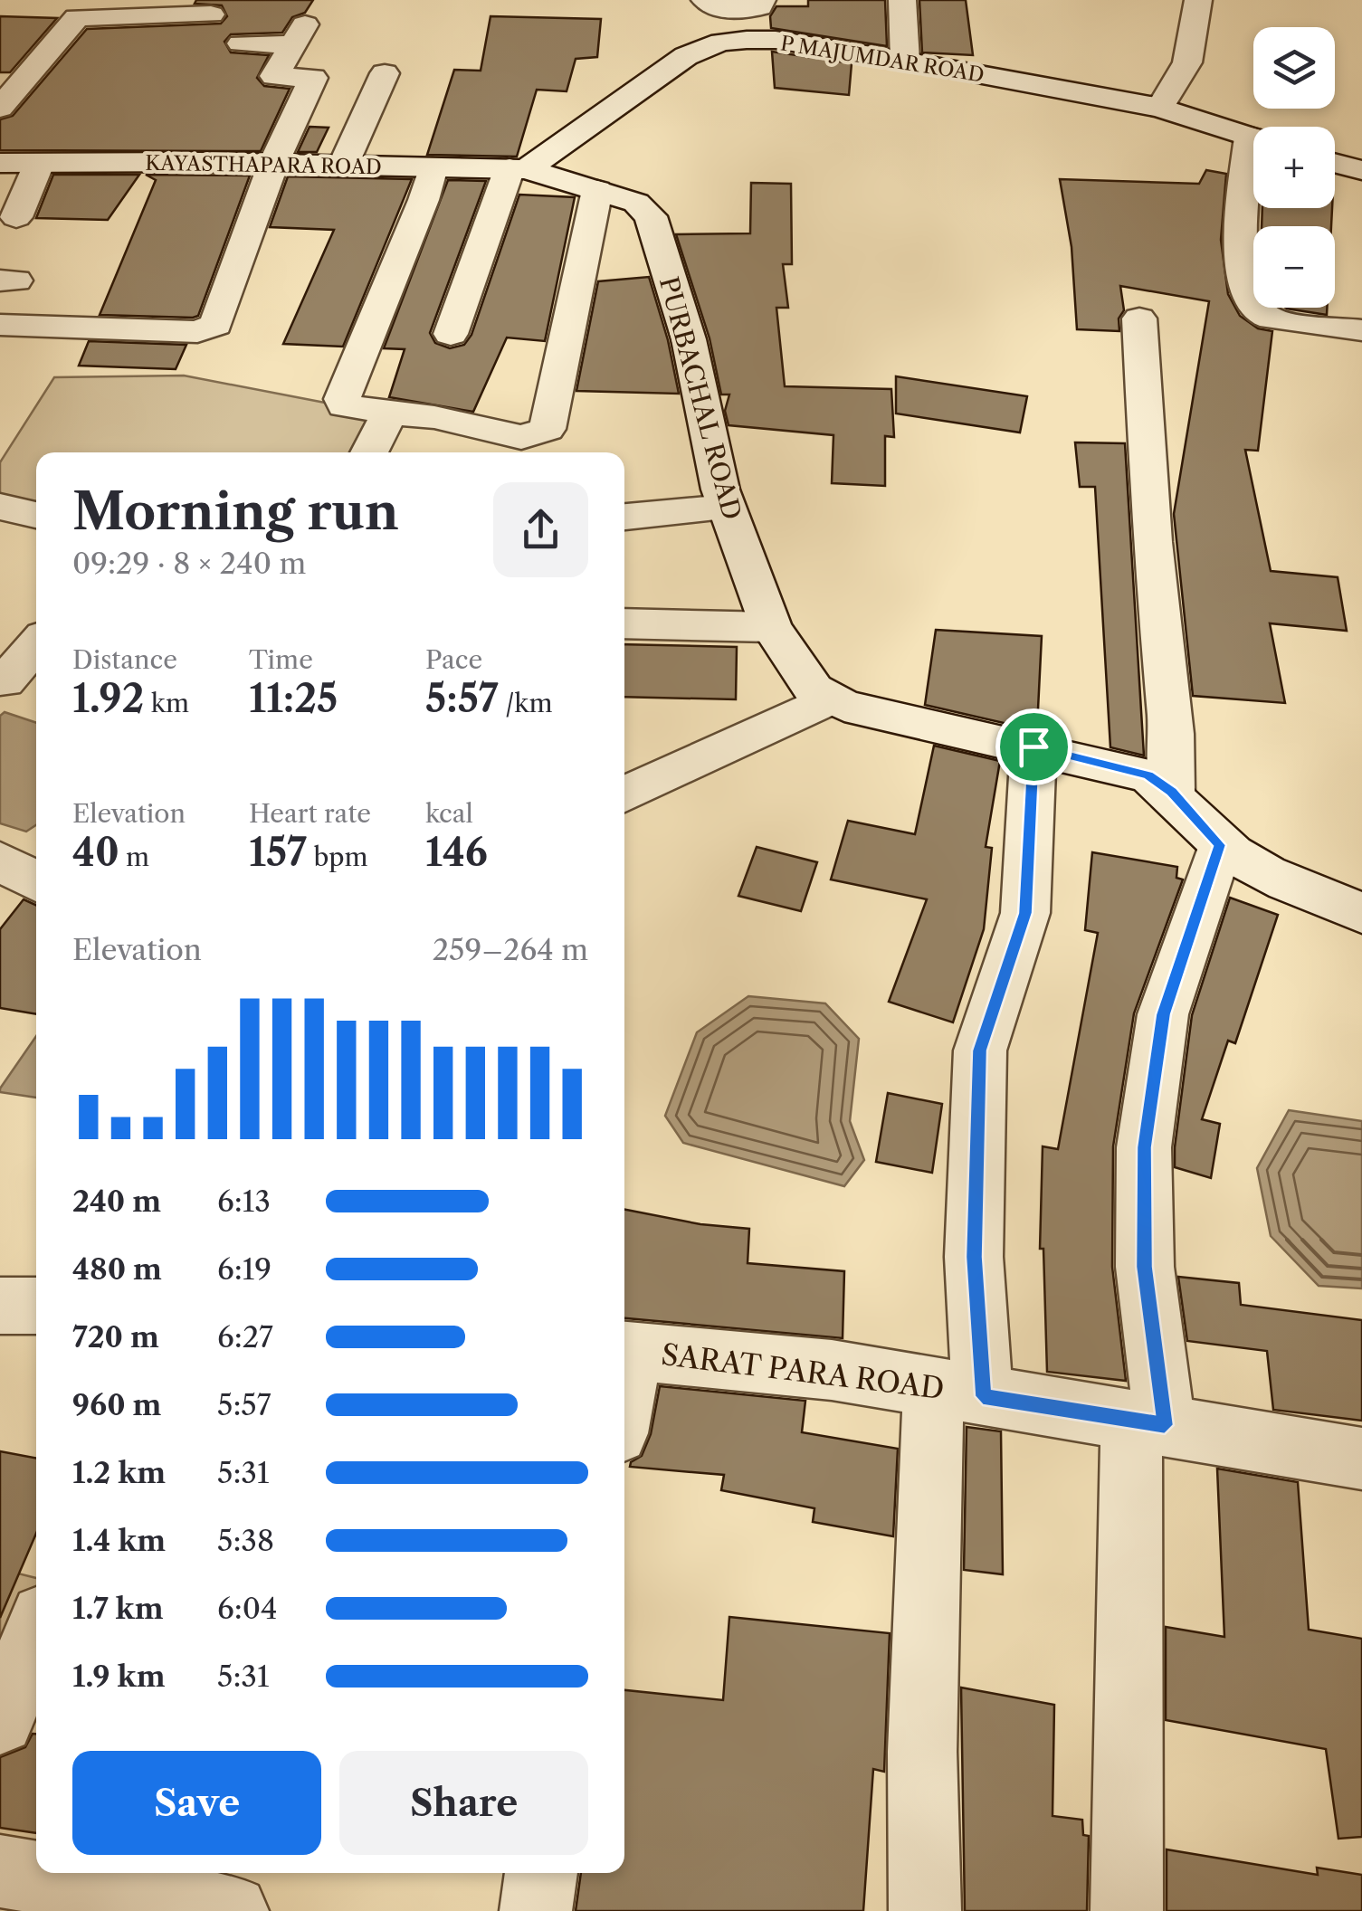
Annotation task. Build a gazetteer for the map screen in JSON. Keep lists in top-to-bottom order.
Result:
{
  "streets": {
    "street": [
      "P MAJUMDAR ROAD",
      "KAYASTHAPARA ROAD",
      "PURBACHAL ROAD",
      "SARAT PARA ROAD"
    ]
  },
  "crossings": [
    ["P MAJUMDAR ROAD", "KAYASTHAPARA ROAD"],
    ["P MAJUMDAR ROAD", "PURBACHAL ROAD"],
    ["KAYASTHAPARA ROAD", "PURBACHAL ROAD"]
  ],
  "page": {
    "map_buttons": ["+", "−"],
    "heading": ["Morning run", "09:29 · 8 × 240 m"],
    "stats": [
      ["Distance", "1.92 km"],
      ["Time", "11:25"],
      ["Pace", "5:57 /km"],
      ["Elevation", "40 m"],
      ["Heart rate", "157 bpm"],
      ["kcal", "146"]
    ],
    "chart": ["Elevation", "259–264 m"],
    "list": [
      {
        "name": "240 m",
        "note": "6:13"
      },
      {
        "name": "480 m",
        "note": "6:19"
      },
      {
        "name": "720 m",
        "note": "6:27"
      },
      {
        "name": "960 m",
        "note": "5:57"
      },
      {
        "name": "1.2 km",
        "note": "5:31"
      },
      {
        "name": "1.4 km",
        "note": "5:38"
      },
      {
        "name": "1.7 km",
        "note": "6:04"
      },
      {
        "name": "1.9 km",
        "note": "5:31"
      }
    ],
    "buttons": ["Save", "Share"]
  }
}
